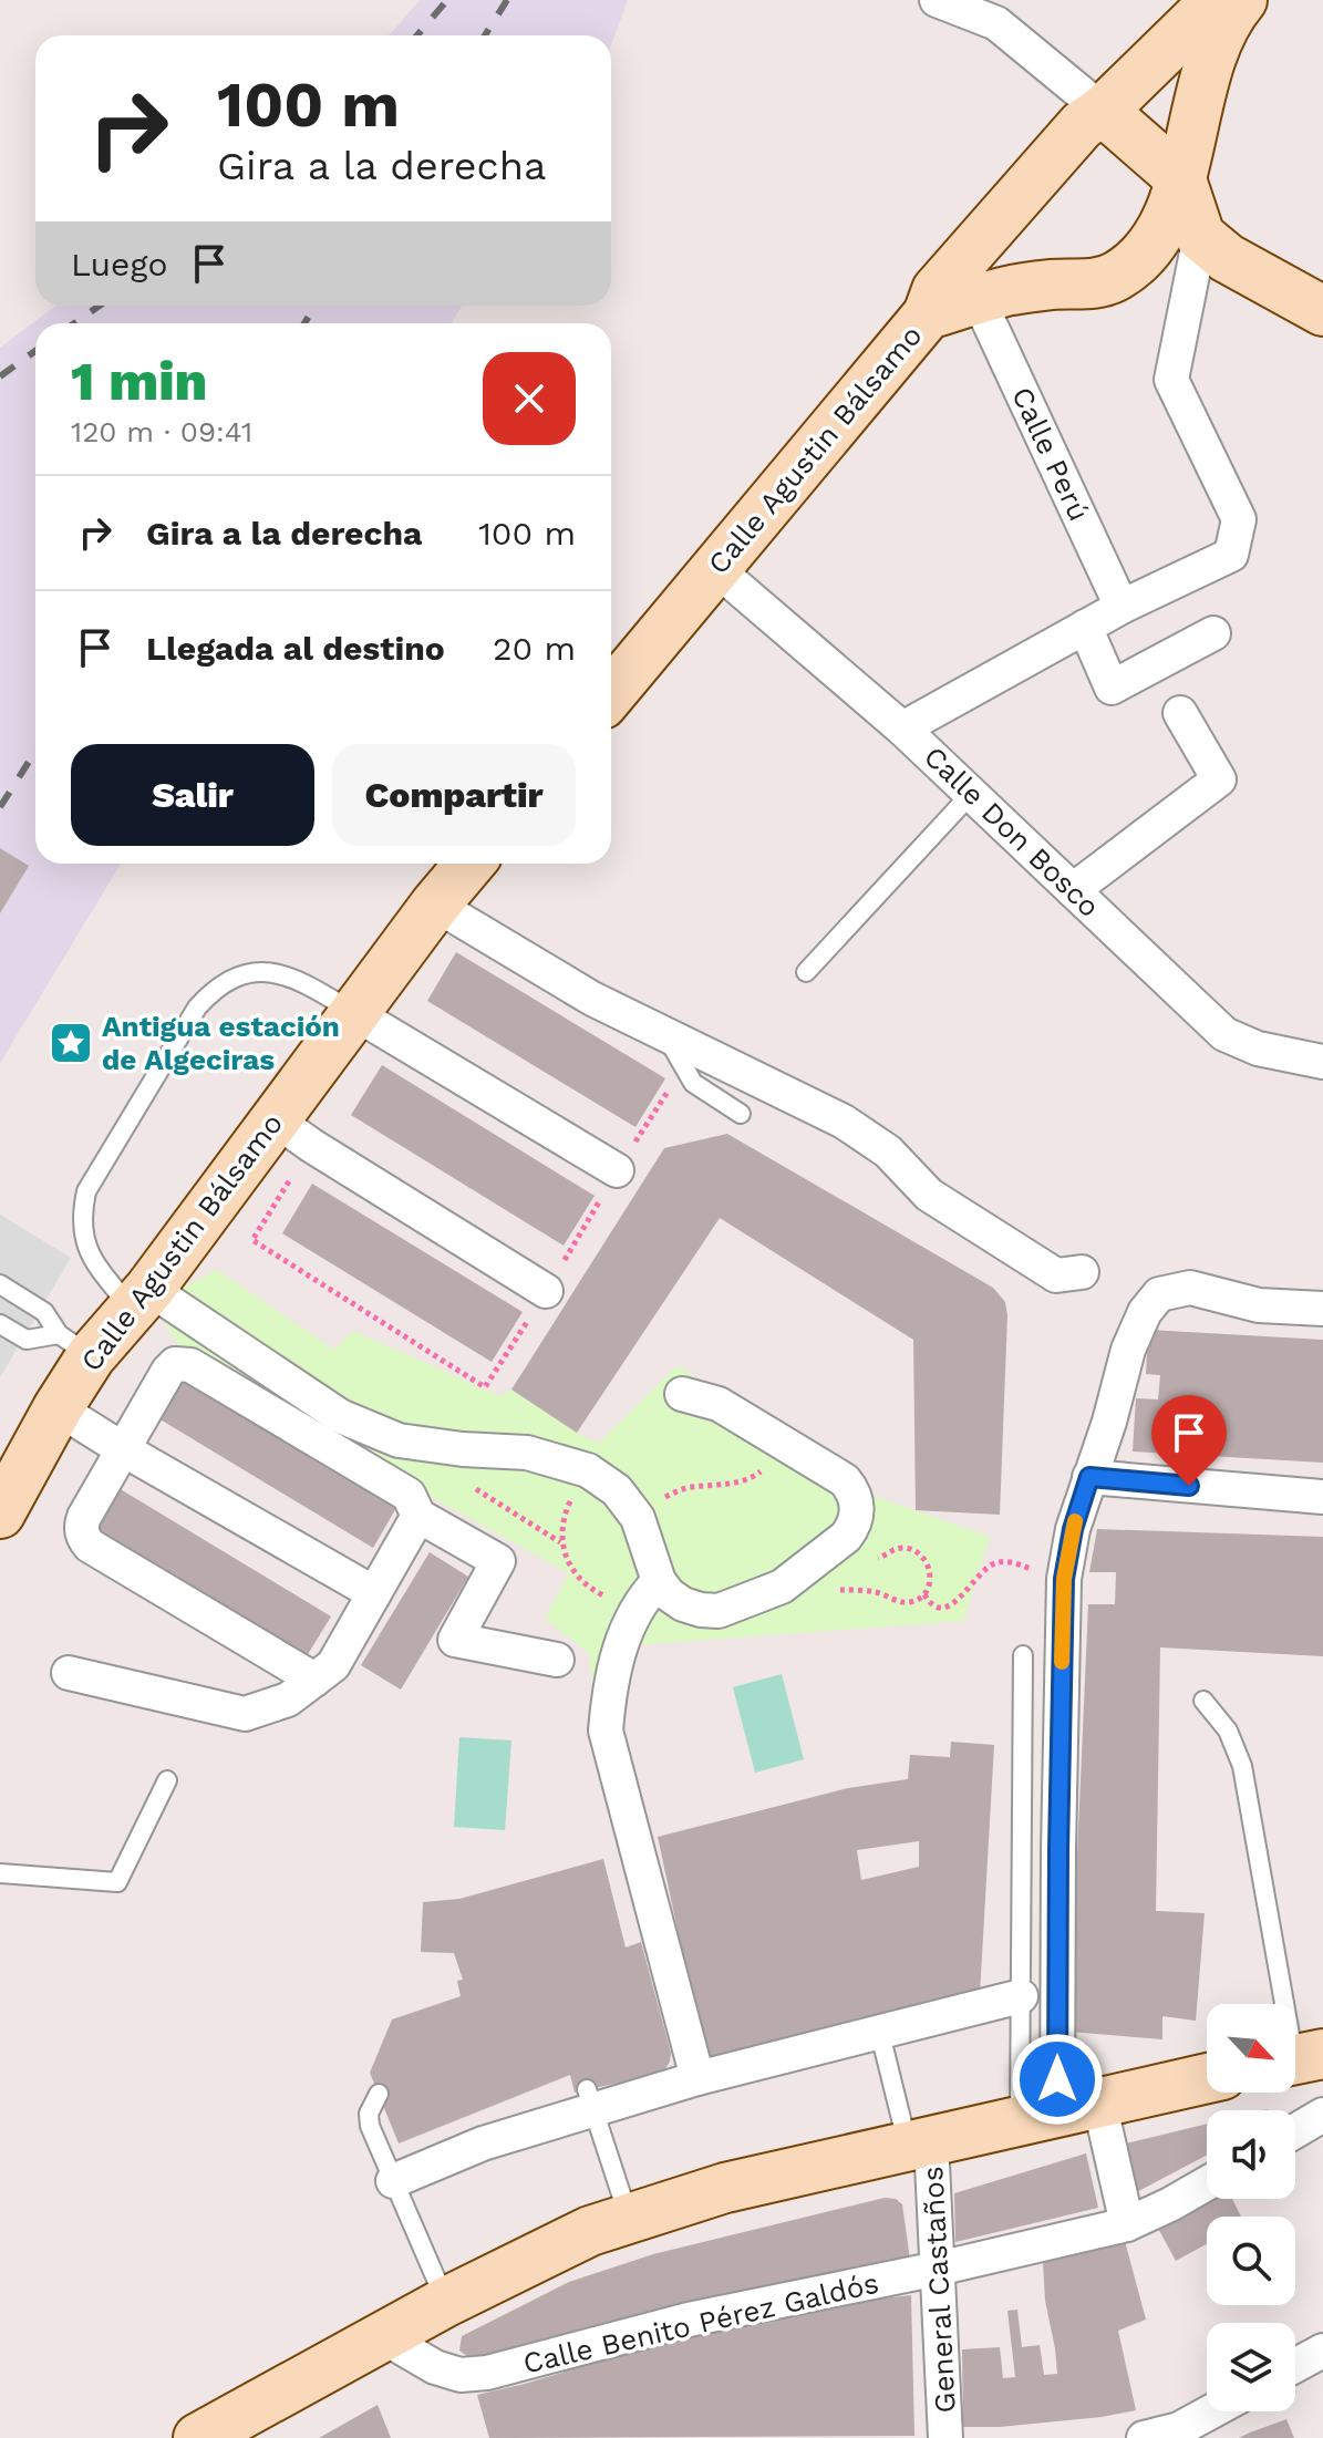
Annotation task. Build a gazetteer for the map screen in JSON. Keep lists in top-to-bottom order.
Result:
{
  "streets": {
    "street": [
      "Calle Agustin Bálsamo",
      "Calle Perú",
      "Calle Don Bosco",
      "General Castaños",
      "Calle Benito Pérez Galdós"
    ]
  },
  "crossings": [
    ["Calle Agustin Bálsamo", "Calle Perú"],
    ["Calle Agustin Bálsamo", "Calle Don Bosco"],
    ["General Castaños", "Calle Benito Pérez Galdós"]
  ],
  "places": {
    "place": ["Antigua estación de Algeciras"]
  },
  "north": "bottom right",
  "page": {
    "turn": ["100 m", "Gira a la derecha"],
    "then": "Luego",
    "heading": ["1 min", "120 m · 09:41"],
    "list": [
      {
        "name": "Gira a la derecha",
        "value": "100 m"
      },
      {
        "name": "Llegada al destino",
        "value": "20 m"
      }
    ],
    "buttons": ["Salir", "Compartir"]
  }
}
